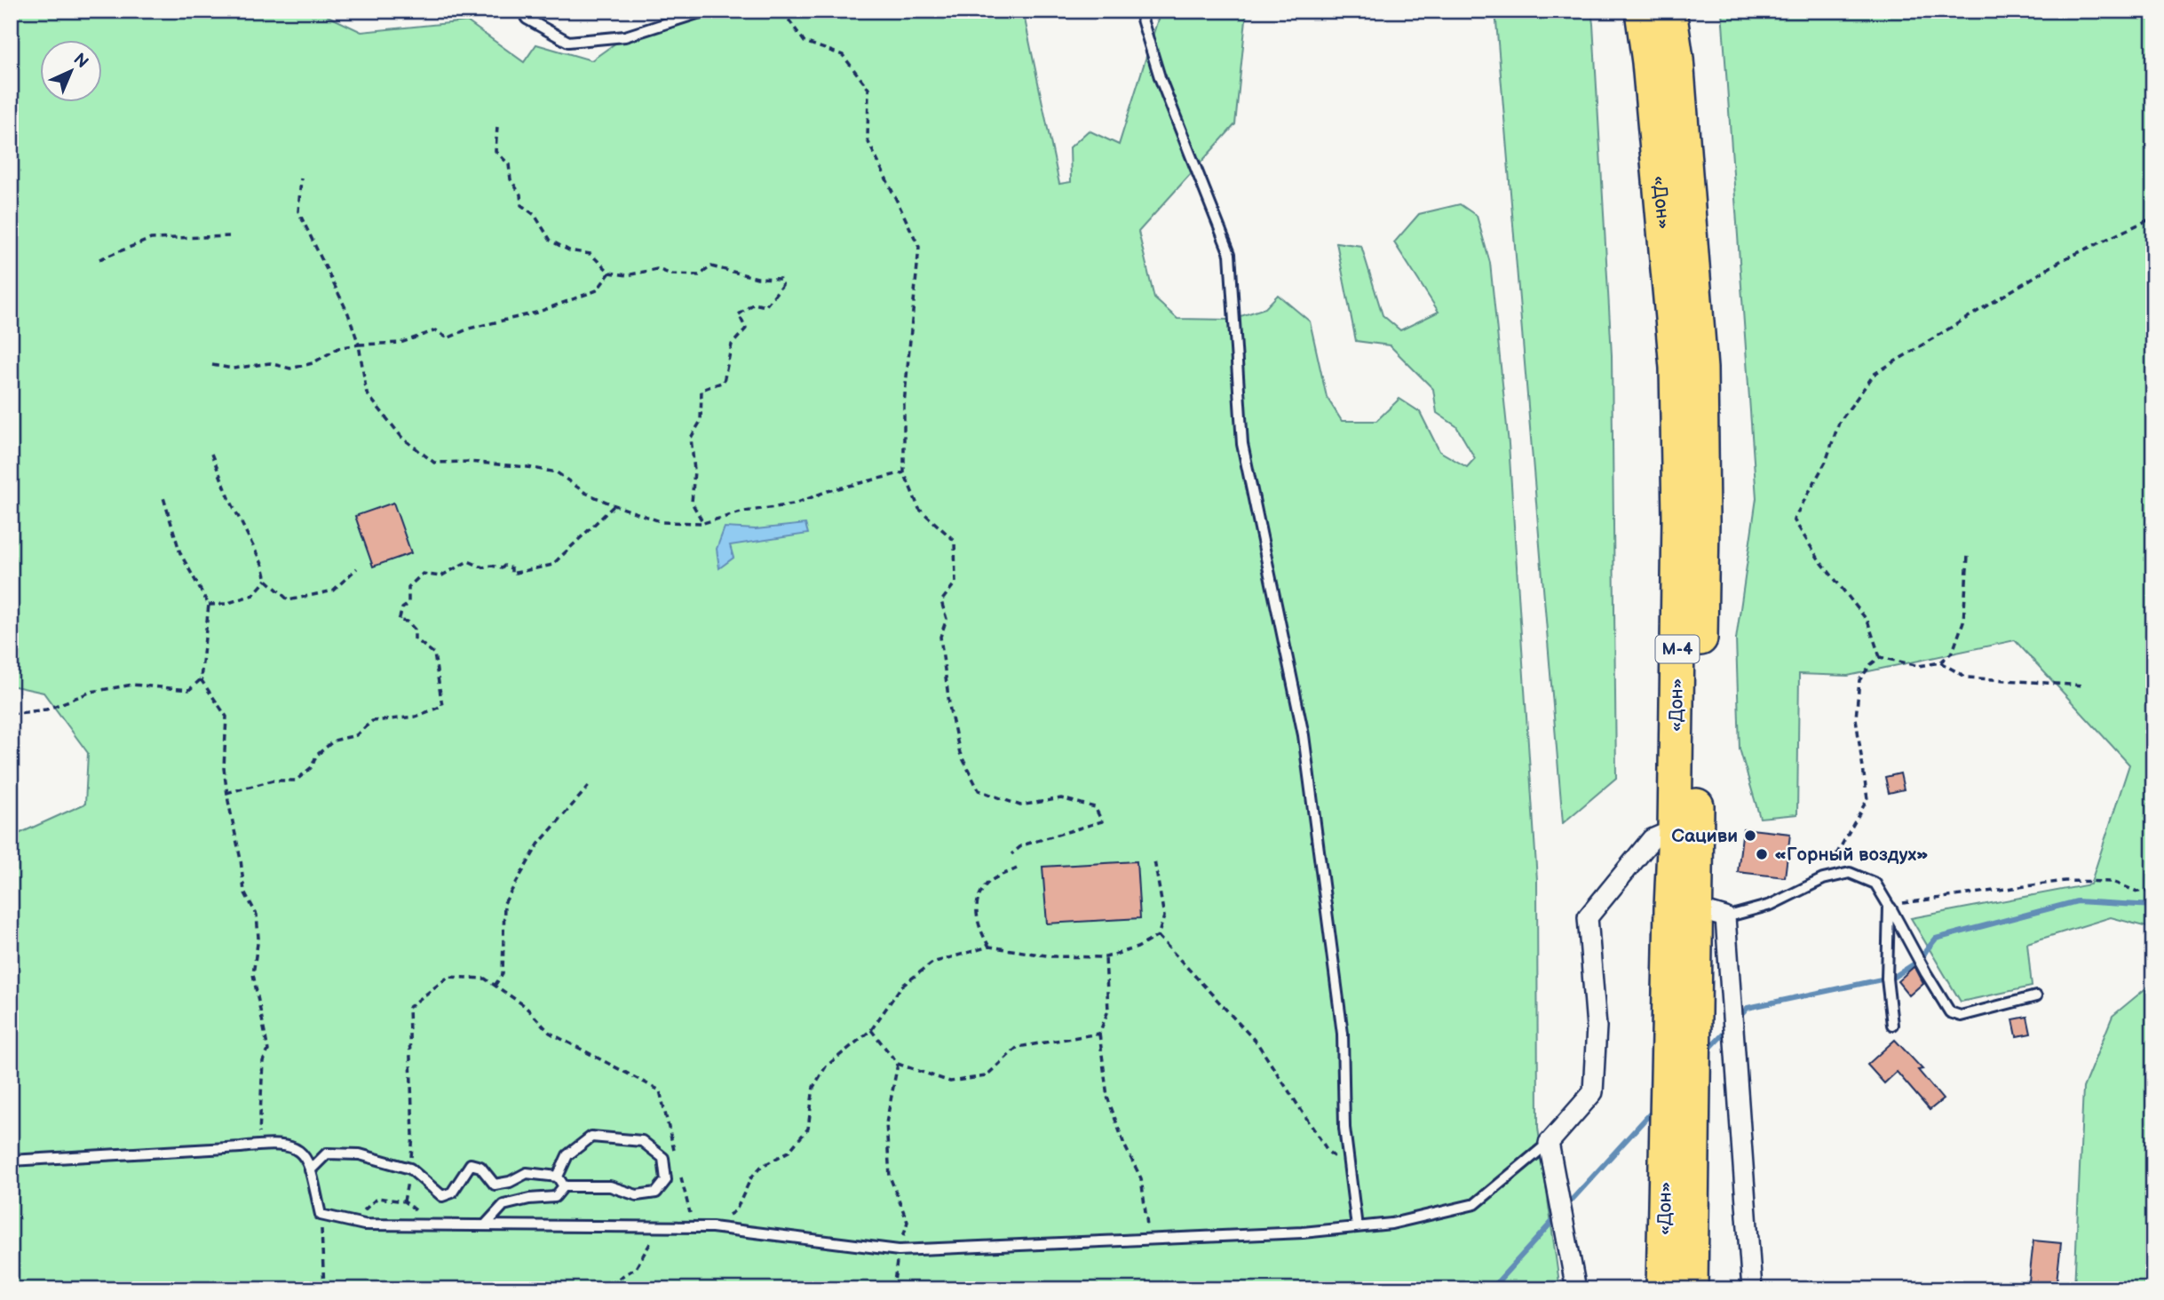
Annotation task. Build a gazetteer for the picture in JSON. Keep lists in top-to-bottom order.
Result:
{
  "streets": {
    "highway": ["«Дон»", "М-4"]
  },
  "places": ["Сациви", "«Горный воздух»"],
  "north": "top right"
}
